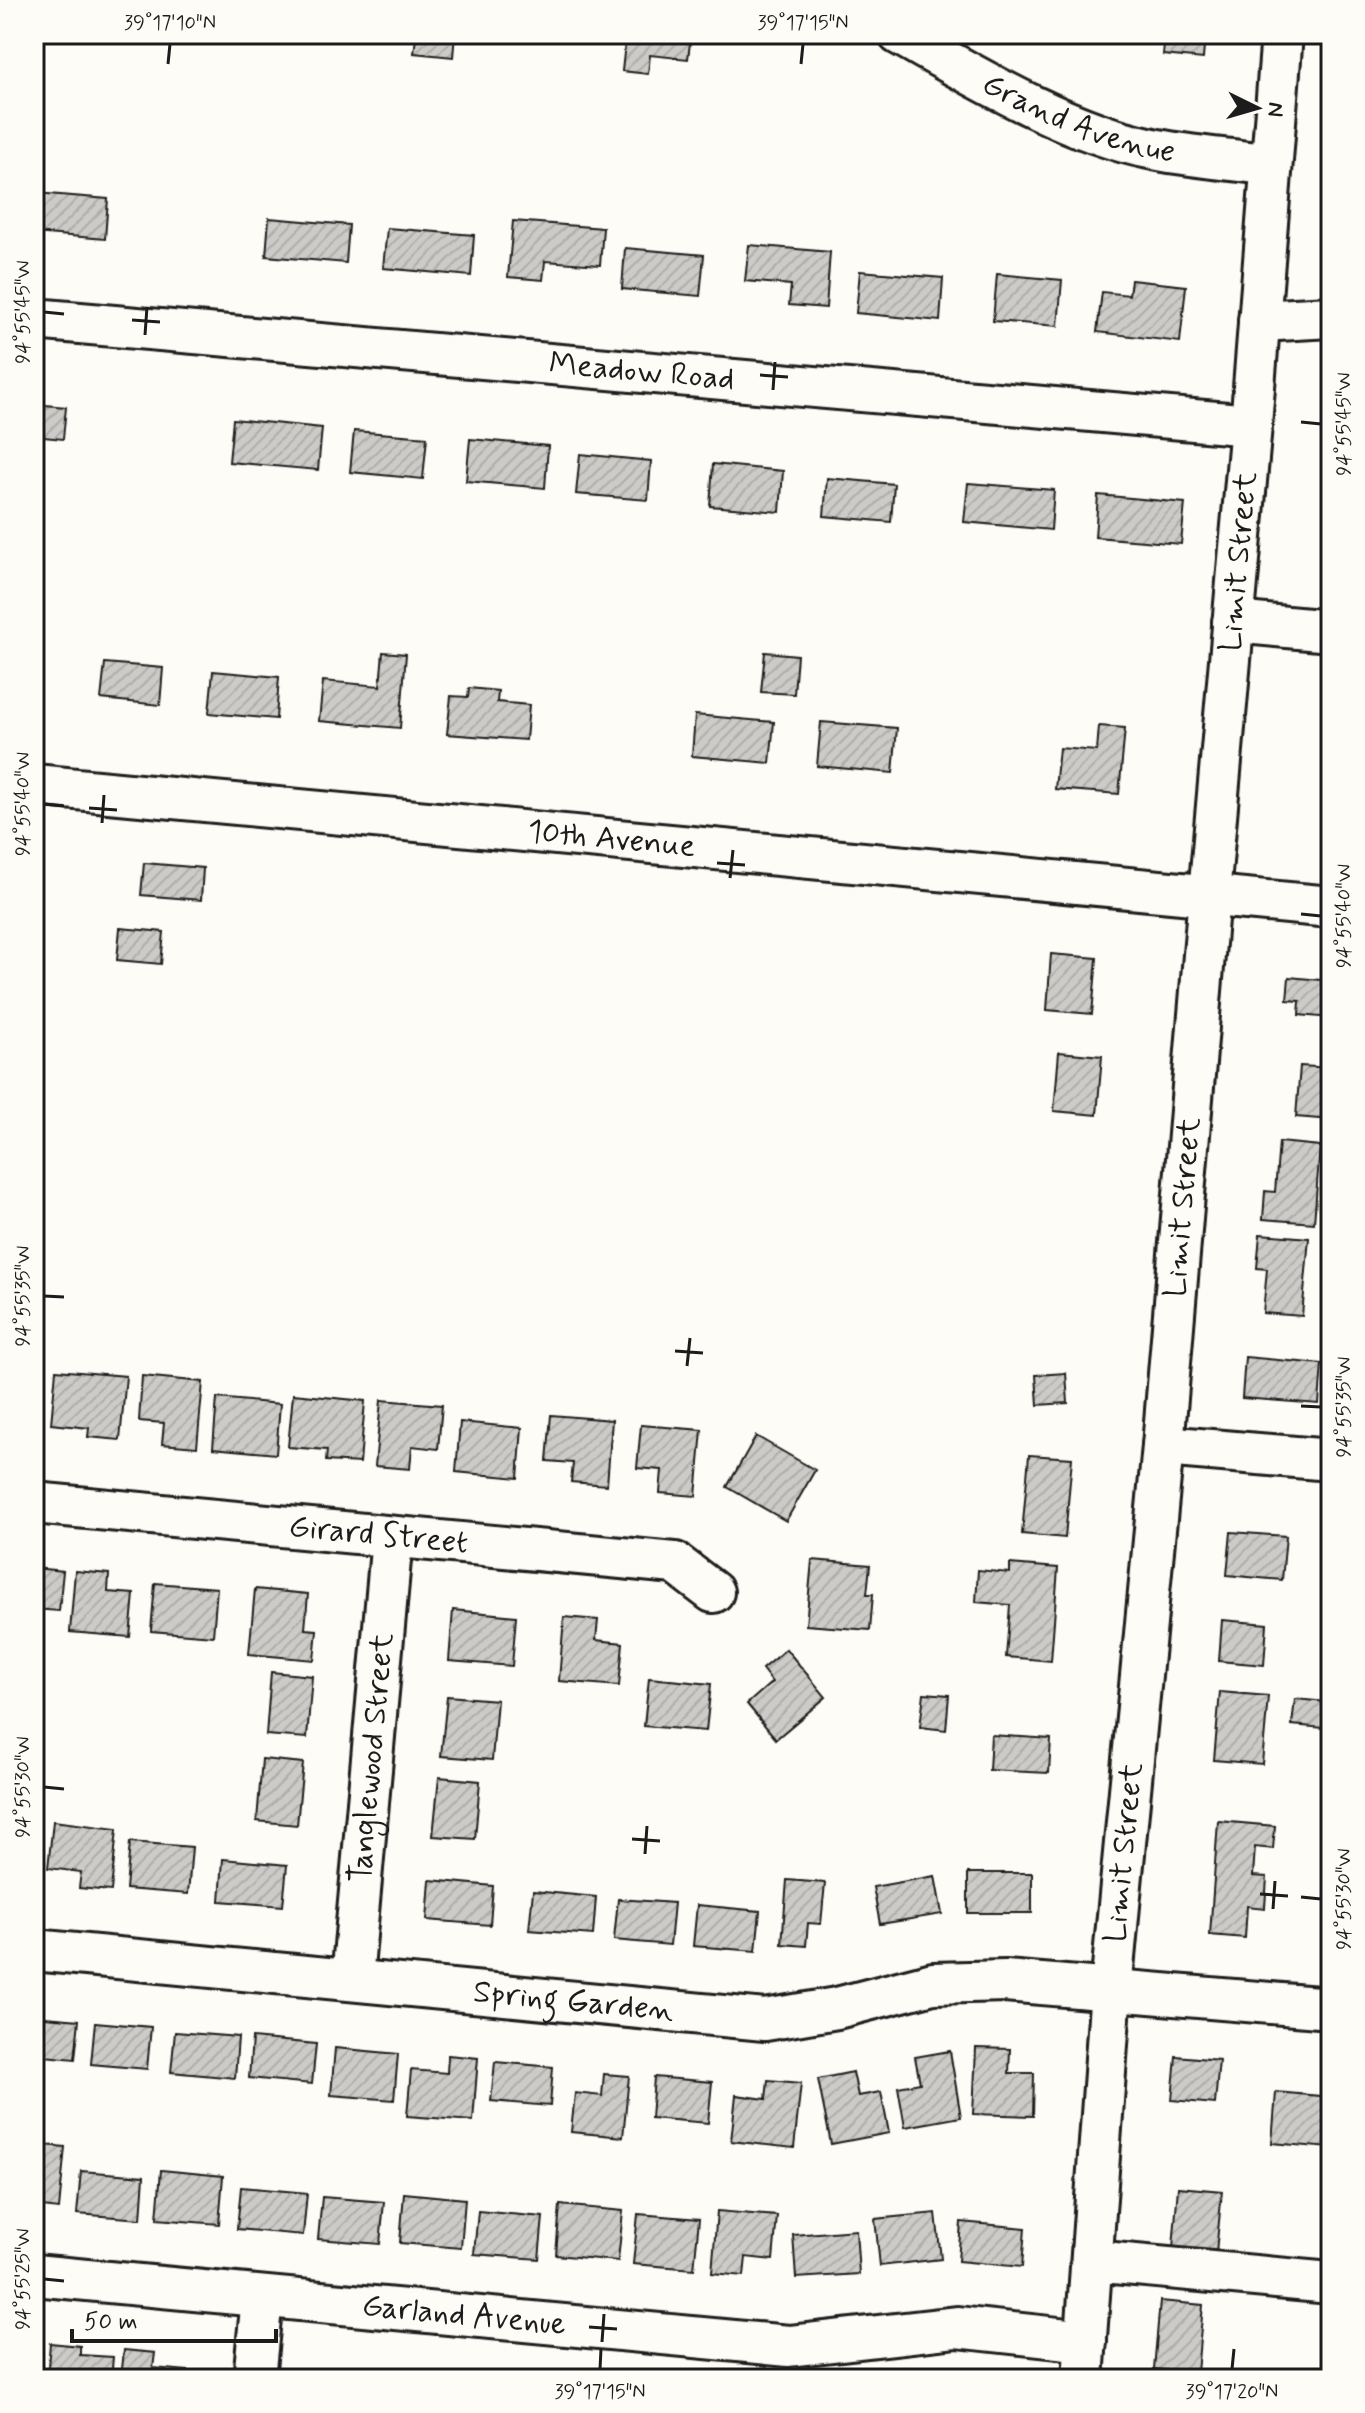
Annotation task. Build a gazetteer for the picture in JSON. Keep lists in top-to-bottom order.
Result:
{
  "streets": {
    "street": [
      "Grand Avenue",
      "Meadow Road",
      "Limit Street",
      "10th Avenue",
      "Girard Street",
      "Tanglewood Street",
      "Spring Garden",
      "Garland Avenue"
    ]
  },
  "crossings": [
    ["Grand Avenue", "Limit Street"],
    ["Meadow Road", "Limit Street"],
    ["Limit Street", "10th Avenue"],
    ["Limit Street", "Spring Garden"],
    ["Limit Street", "Garland Avenue"],
    ["Girard Street", "Tanglewood Street"],
    ["Tanglewood Street", "Spring Garden"]
  ],
  "scale_bar": "50 m",
  "north": "right",
  "coordinates": [
    "39°17'10\"N",
    "39°17'15\"N",
    "94°55'45\"W",
    "94°55'40\"W",
    "94°55'35\"W",
    "94°55'30\"W",
    "94°55'25\"W",
    "39°17'20\"N"
  ]
}
